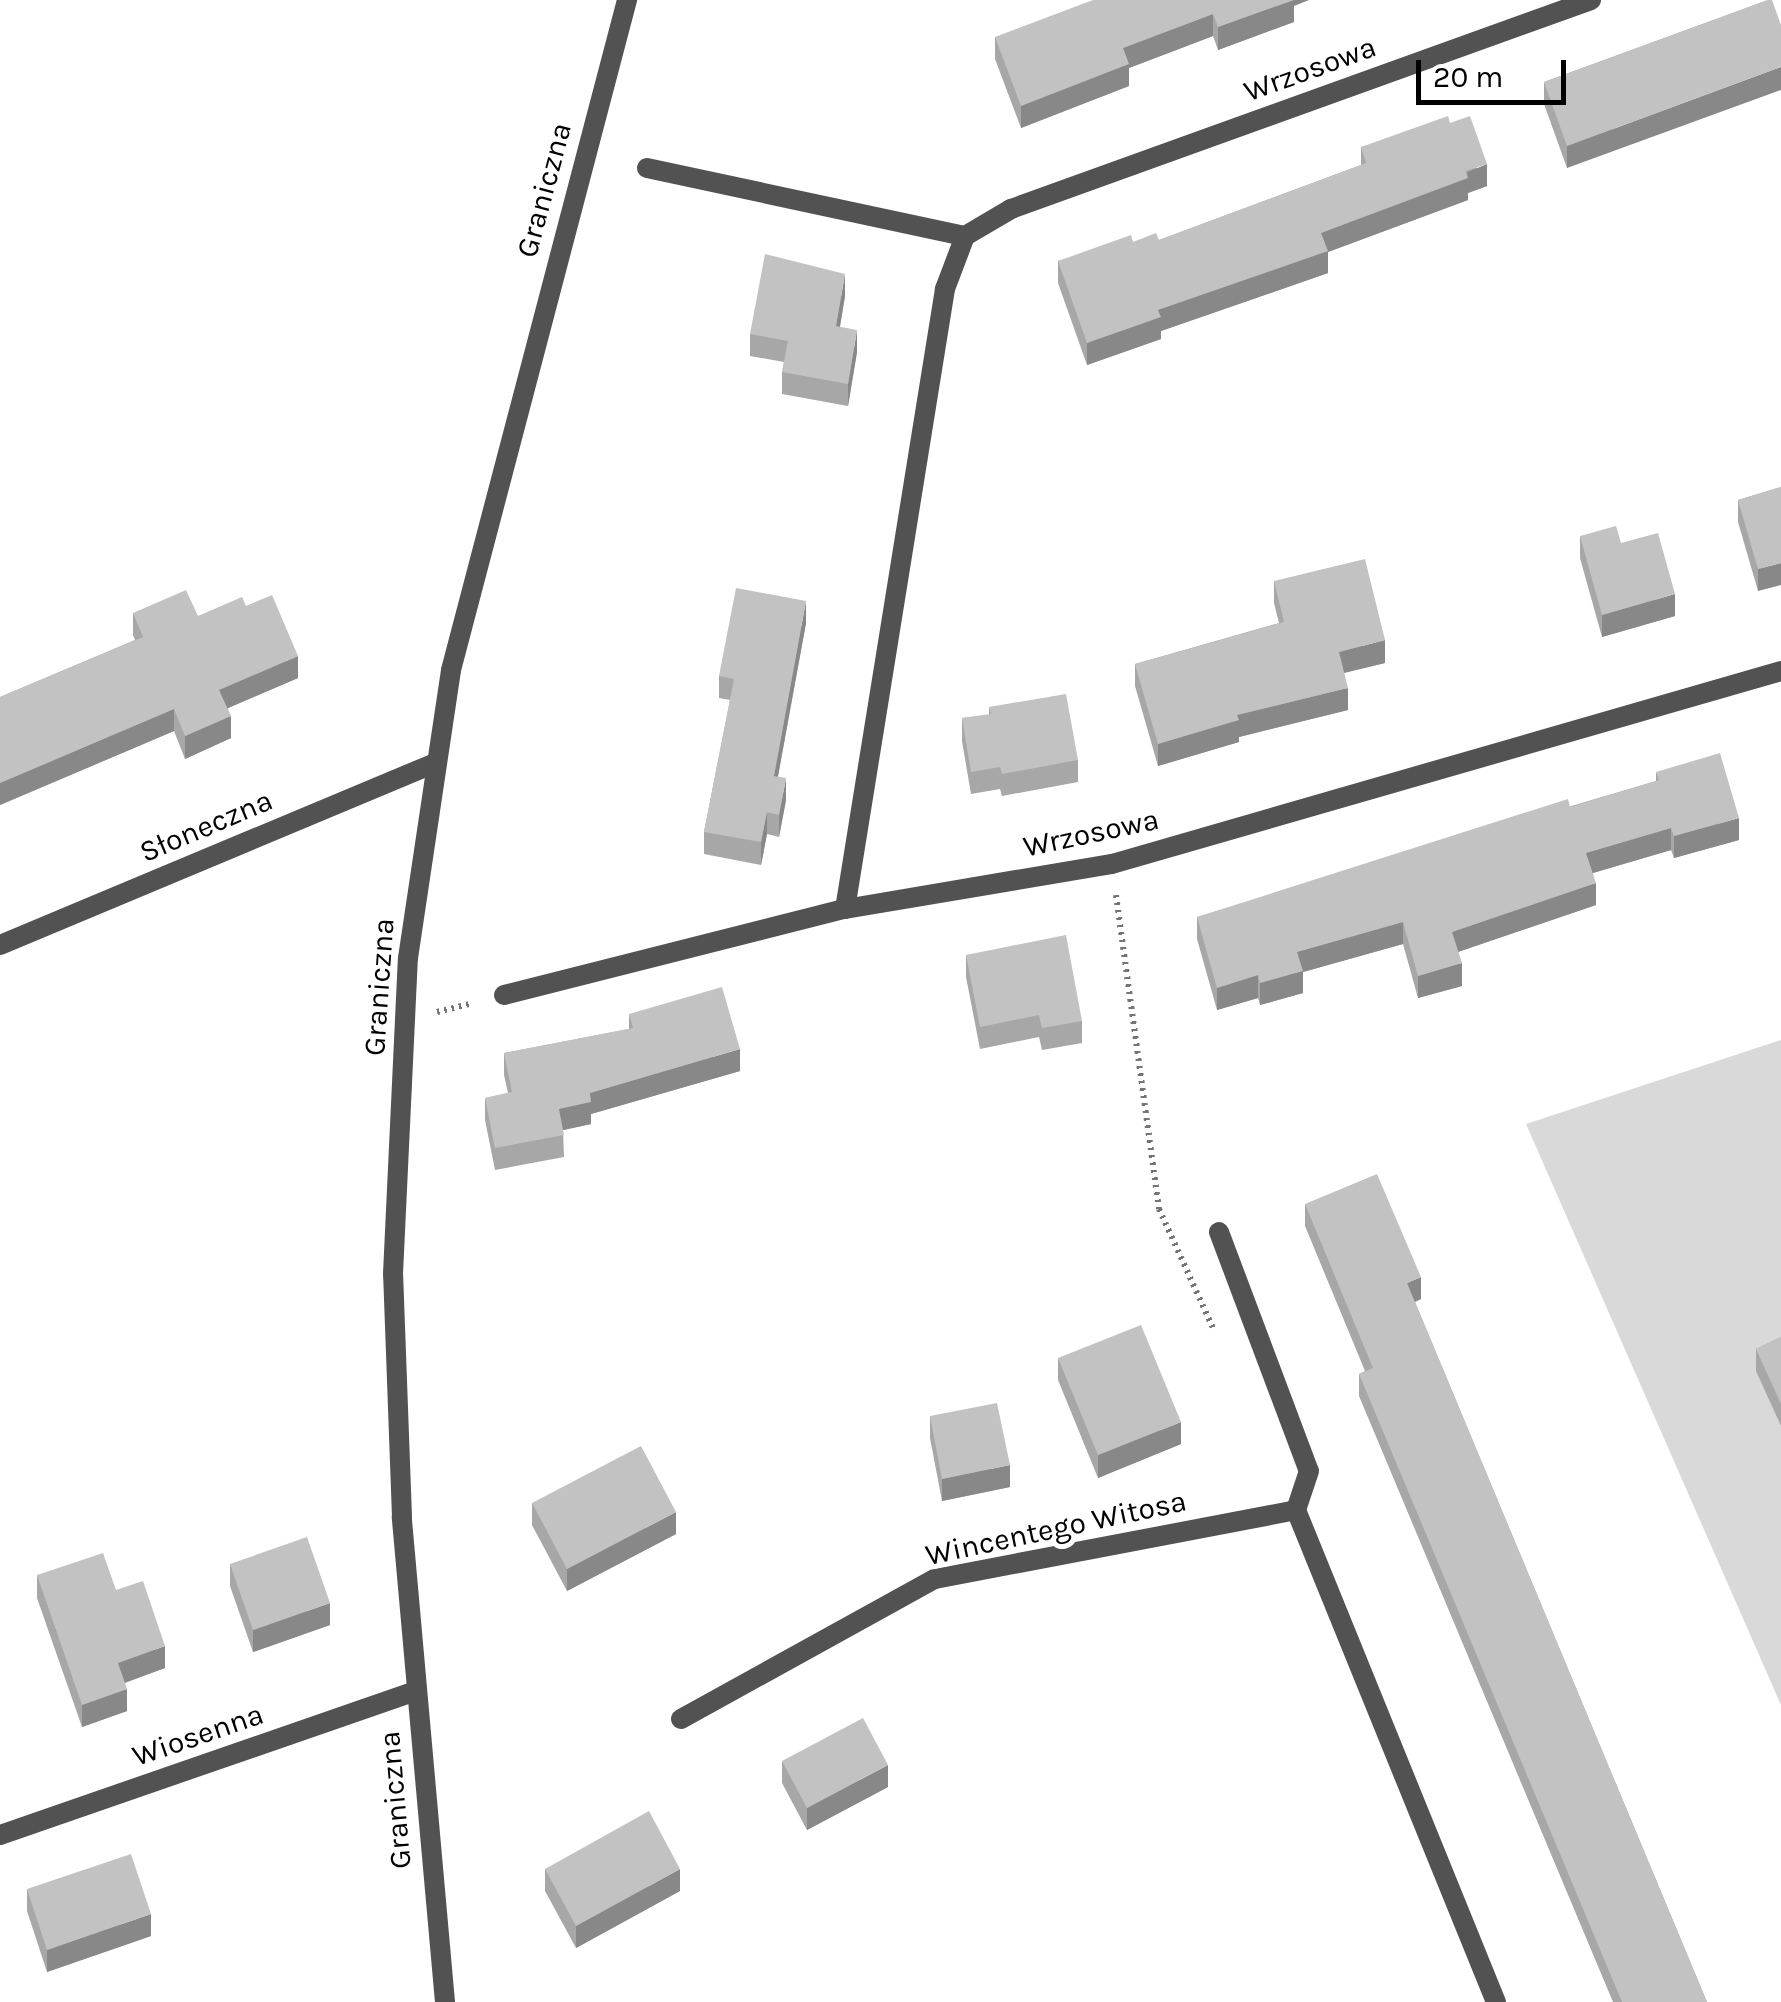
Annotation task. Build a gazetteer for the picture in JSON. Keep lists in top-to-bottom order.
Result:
{
  "streets": {
    "street": [
      "Wrzosowa",
      "Graniczna",
      "Słoneczna",
      "Wincentego Witosa",
      "Wiosenna"
    ]
  },
  "crossings": [
    ["Graniczna", "Słoneczna"],
    ["Graniczna", "Wiosenna"]
  ],
  "scale_bar": "20 m"
}
